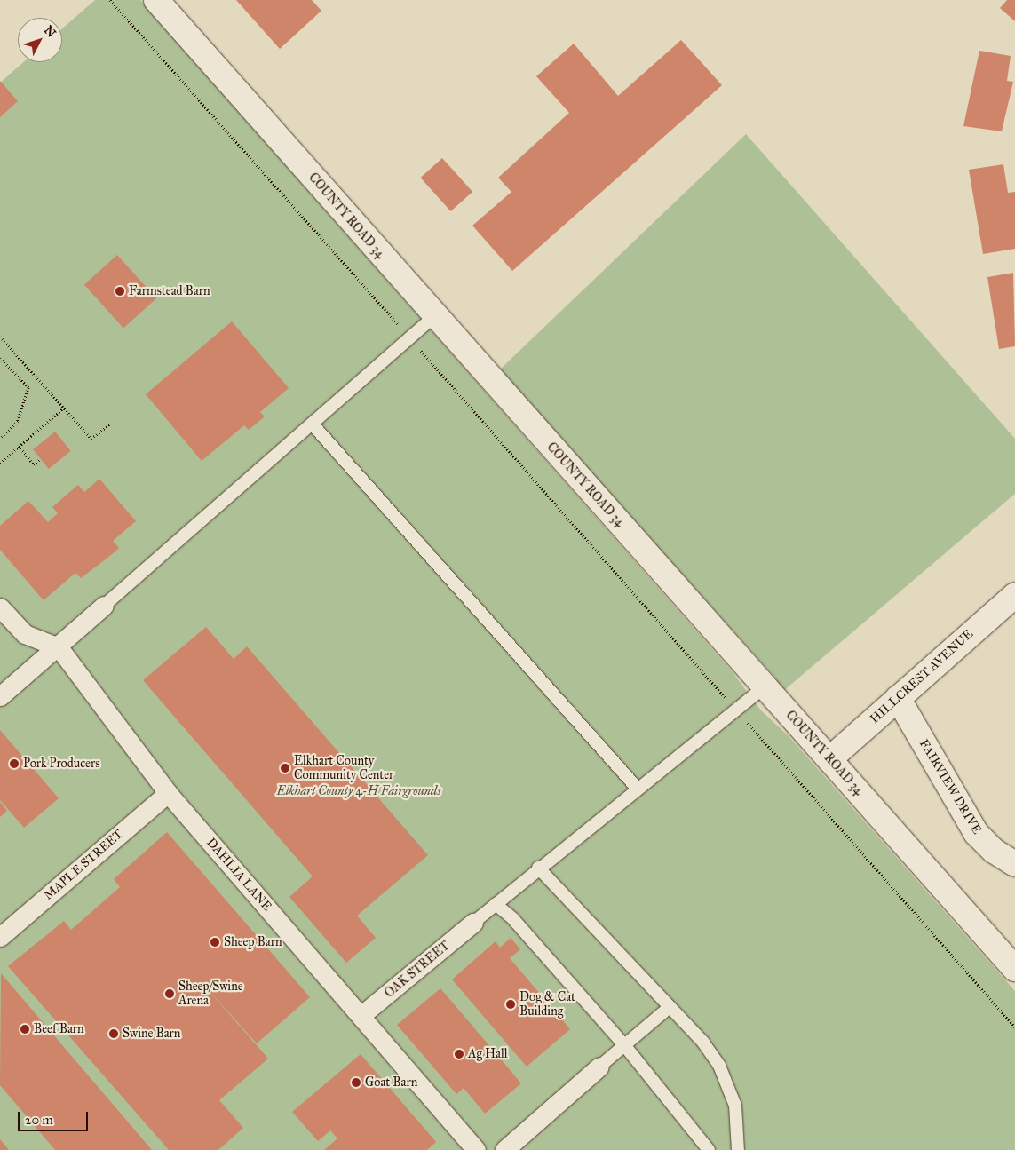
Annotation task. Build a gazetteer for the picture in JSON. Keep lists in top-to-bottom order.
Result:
{
  "streets": {
    "street": [
      "COUNTY ROAD 34",
      "HILLCREST AVENUE",
      "FAIRVIEW DRIVE",
      "MAPLE STREET",
      "DAHLIA LANE",
      "OAK STREET"
    ]
  },
  "crossings": [
    ["COUNTY ROAD 34", "HILLCREST AVENUE"],
    ["HILLCREST AVENUE", "FAIRVIEW DRIVE"],
    ["MAPLE STREET", "DAHLIA LANE"],
    ["DAHLIA LANE", "OAK STREET"]
  ],
  "parks": ["Elkhart County 4-H Fairgrounds"],
  "places": [
    "Farmstead Barn",
    "Pork Producers",
    "Elkhart County Community Center",
    "Sheep Barn",
    "Sheep/Swine Arena",
    "Dog & Cat Building",
    "Beef Barn",
    "Swine Barn",
    "Ag Hall",
    "Goat Barn"
  ],
  "scale_bar": "20 m",
  "north": "top right"
}
